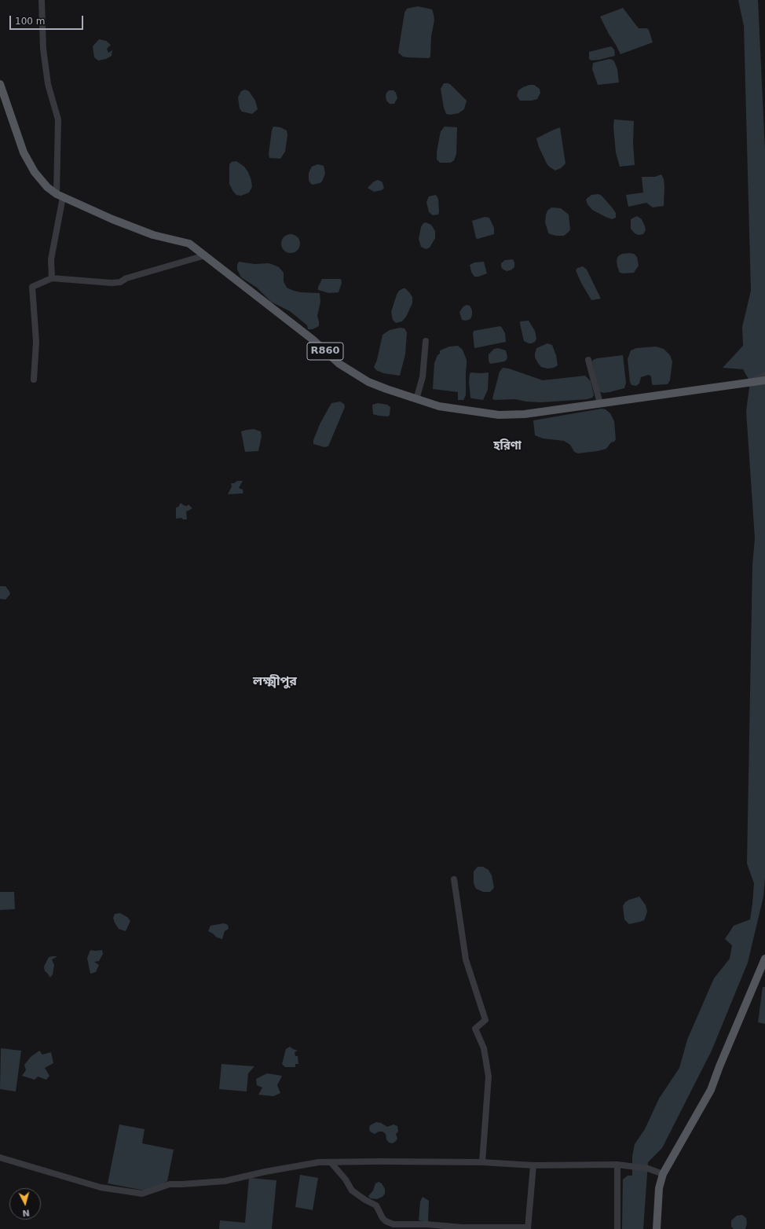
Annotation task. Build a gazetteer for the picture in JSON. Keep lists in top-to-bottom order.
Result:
{
  "streets": {
    "main road": ["R860"]
  },
  "districts": ["হরিণা", "লক্ষ্মীপুর"],
  "scale_bar": "100 m",
  "north": "bottom"
}
